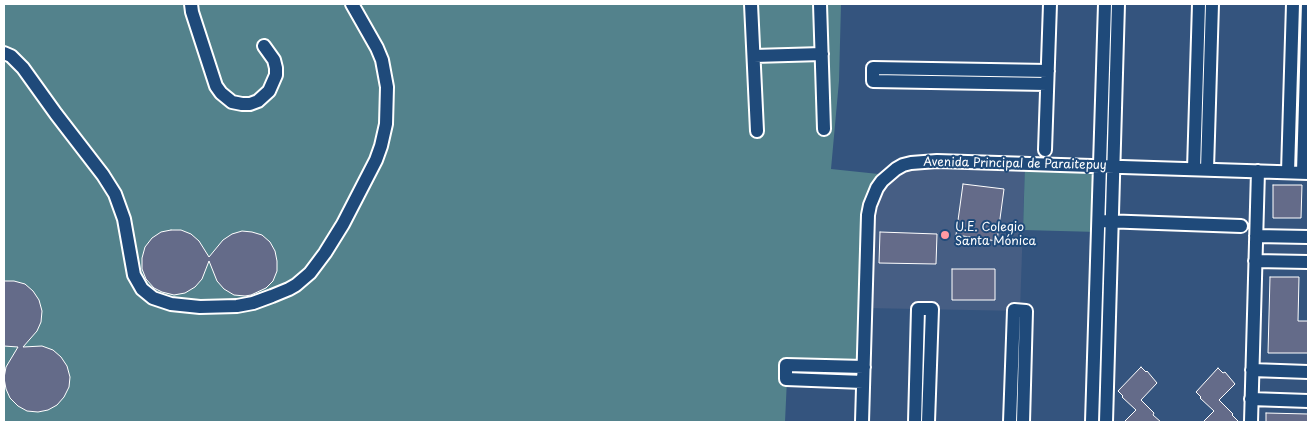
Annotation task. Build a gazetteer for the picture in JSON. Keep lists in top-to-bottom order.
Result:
{
  "streets": {
    "street": ["Avenida Principal de Paraitepuy"]
  },
  "places": ["U.E. Colegio Santa Mónica"]
}
